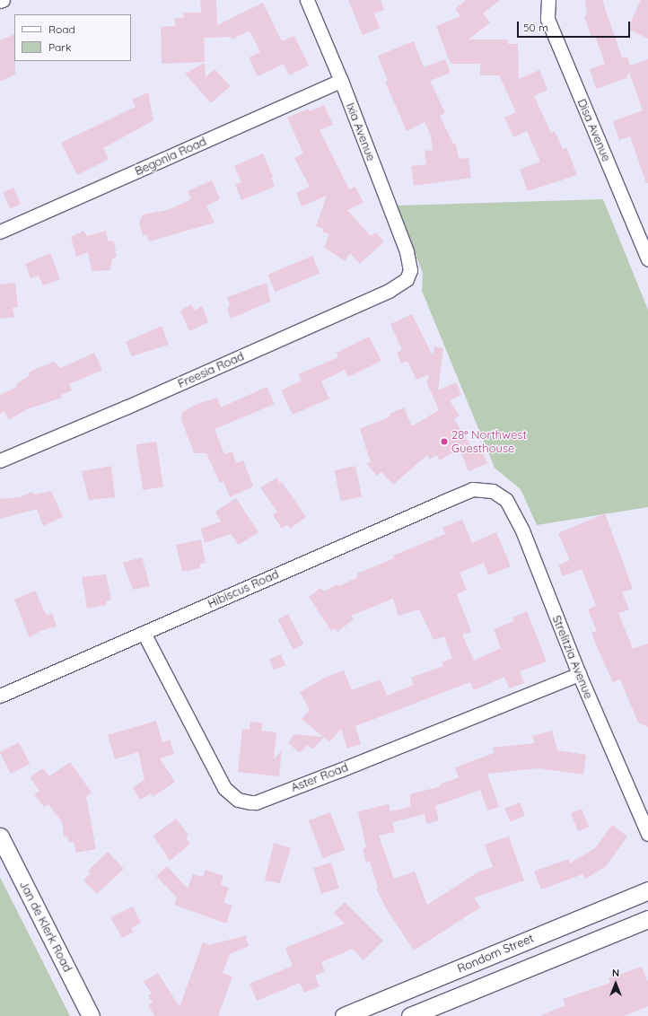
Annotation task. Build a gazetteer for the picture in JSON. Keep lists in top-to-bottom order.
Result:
{
  "streets": {
    "street": [
      "Disa Avenue",
      "Ixia Avenue",
      "Begonia Road",
      "Freesia Road",
      "Hibiscus Road",
      "Strelitzia Avenue",
      "Aster Road",
      "Jan de Klerk Road",
      "Rondom Street"
    ]
  },
  "crossings": [
    ["Ixia Avenue", "Begonia Road"],
    ["Ixia Avenue", "Freesia Road"],
    ["Hibiscus Road", "Strelitzia Avenue"],
    ["Hibiscus Road", "Aster Road"],
    ["Strelitzia Avenue", "Aster Road"]
  ],
  "places": ["28° Northwest Guesthouse"],
  "legend": ["Road", "Park"],
  "scale_bar": "50 m",
  "north": "top"
}
